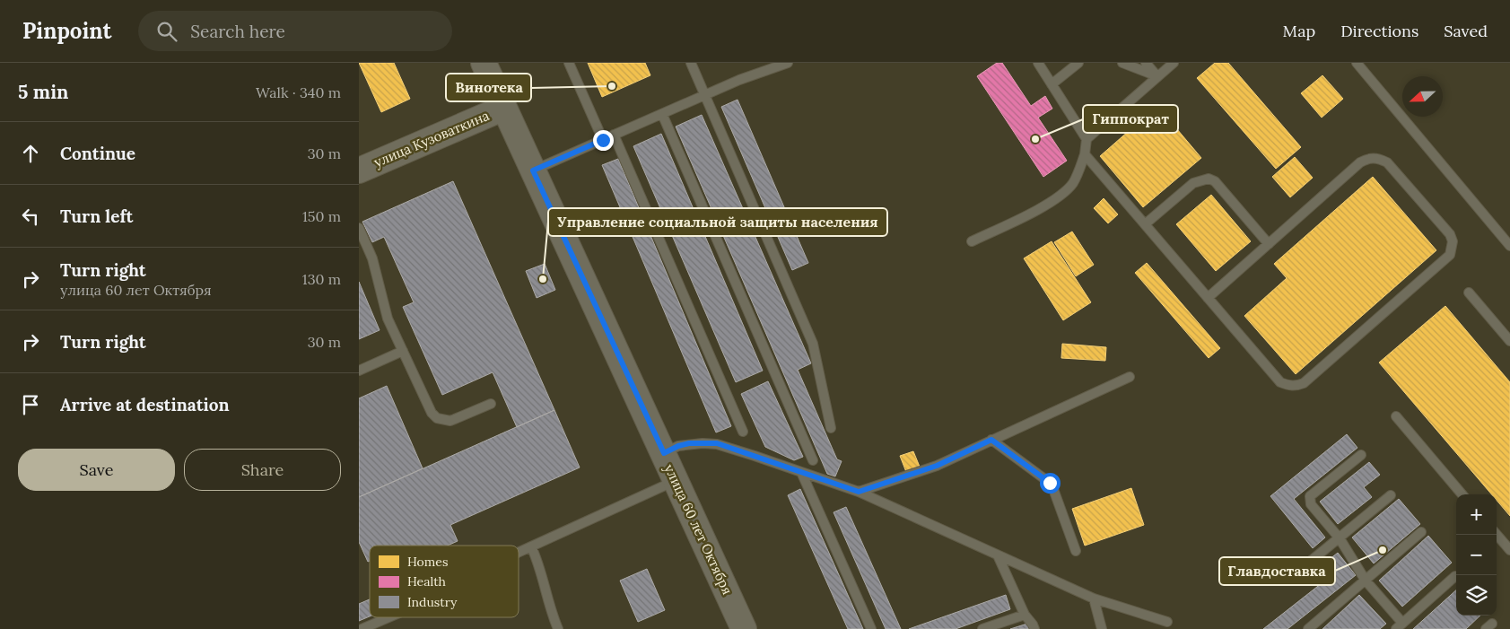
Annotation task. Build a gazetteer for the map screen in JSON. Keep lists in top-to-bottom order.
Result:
{
  "streets": {
    "main road": ["улица Кузоваткина", "улица 60 лет Октября"]
  },
  "crossings": [
    ["улица Кузоваткина", "улица 60 лет Октября"]
  ],
  "places": [
    "Винотека",
    "Гиппократ",
    "Управление социальной защиты населения",
    "Главдоставка"
  ],
  "legend": ["Homes", "Health", "Industry"],
  "north": "left",
  "page": {
    "header": "Pinpoint",
    "search": "Search here",
    "nav": ["Map", "Directions", "Saved"],
    "heading": ["5 min", "Walk · 340 m"],
    "list": [
      ["Continue", "30 m"],
      ["Turn left", "150 m"],
      ["Turn right", "улица 60 лет Октября", "130 m"],
      ["Turn right", "30 m"],
      "Arrive at destination"
    ],
    "buttons": ["Save", "Share"],
    "map_buttons": ["+", "−"]
  }
}
